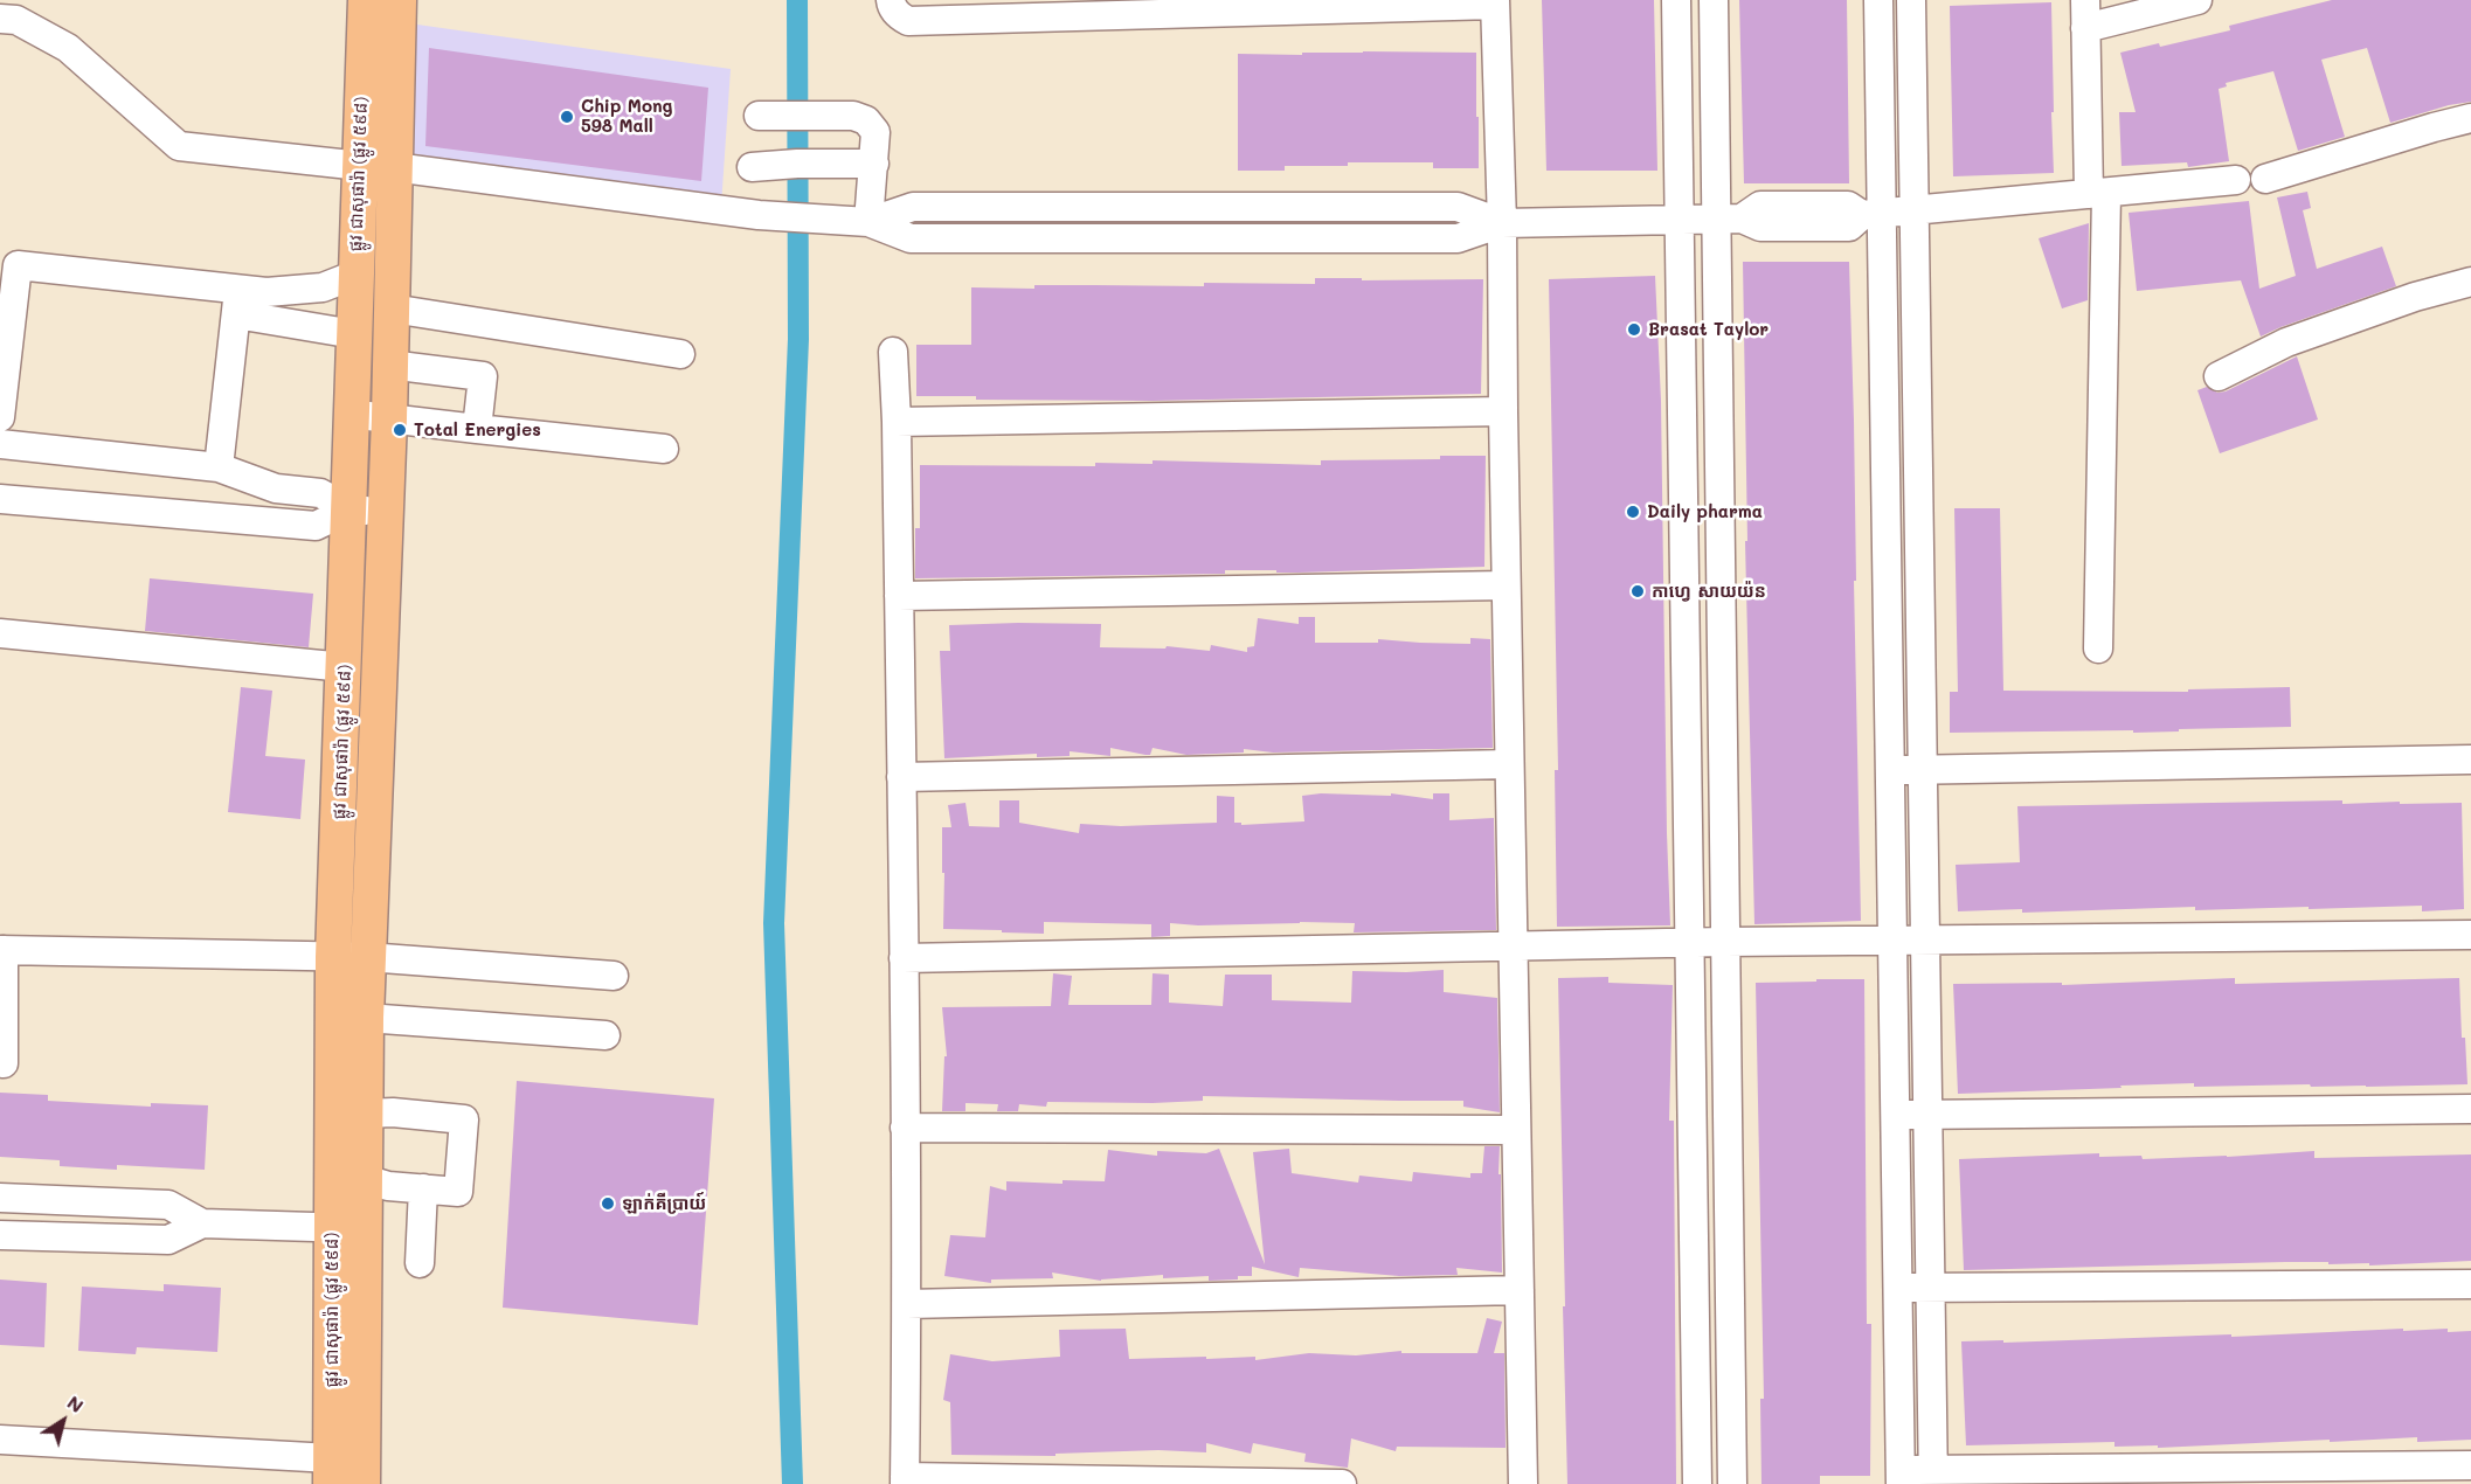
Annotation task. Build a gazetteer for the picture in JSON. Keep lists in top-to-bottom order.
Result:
{
  "streets": {
    "main road": ["ផ្លូវ ជាសុផារ៉ា (ផ្លូវ ៥៩៨)"]
  },
  "places": [
    "Chip Mong 598 Mall",
    "Brasat Taylor",
    "Total Energies",
    "Daily pharma",
    "កាហ្វេ សាយយ៉ន",
    "ឡាក់គីប្រាយ៍"
  ],
  "north": "top right"
}
